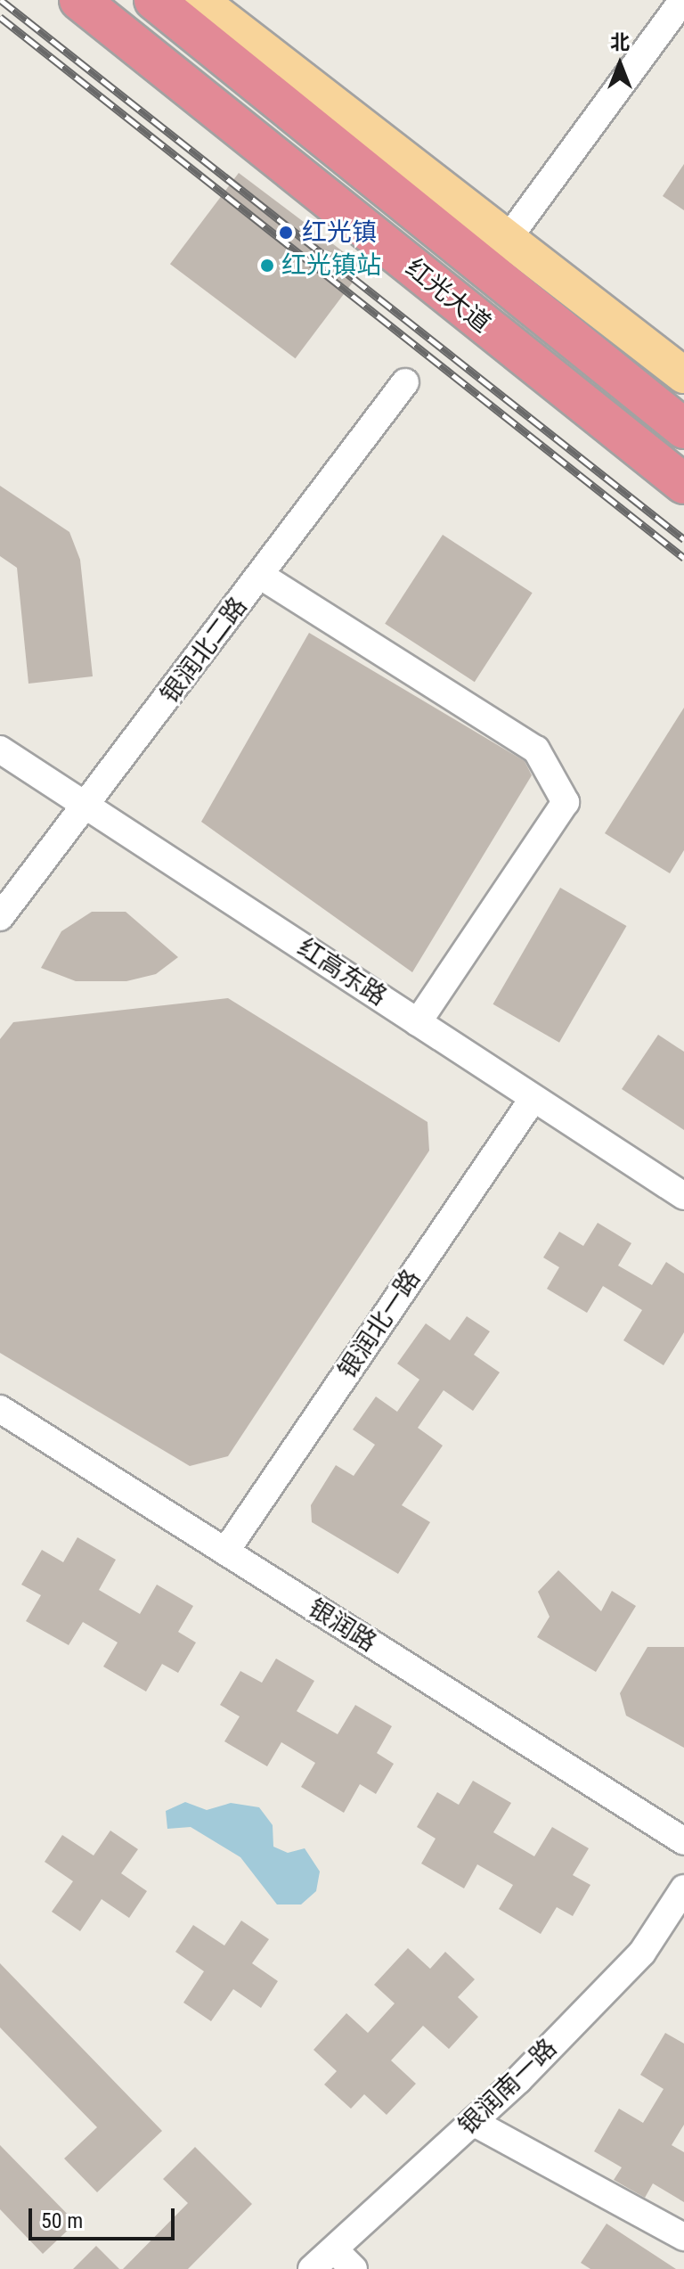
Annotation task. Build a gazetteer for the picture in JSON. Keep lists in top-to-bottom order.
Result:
{
  "streets": {
    "highway": ["红光大道"],
    "street": [
      "银润北二路",
      "红高东路",
      "银润北一路",
      "银润路",
      "银润南一路"
    ]
  },
  "crossings": [
    ["银润北二路", "红高东路"],
    ["红高东路", "银润北一路"],
    ["银润北一路", "银润路"]
  ],
  "places": ["红光镇", "红光镇站"],
  "scale_bar": "50 m",
  "north": "top"
}
